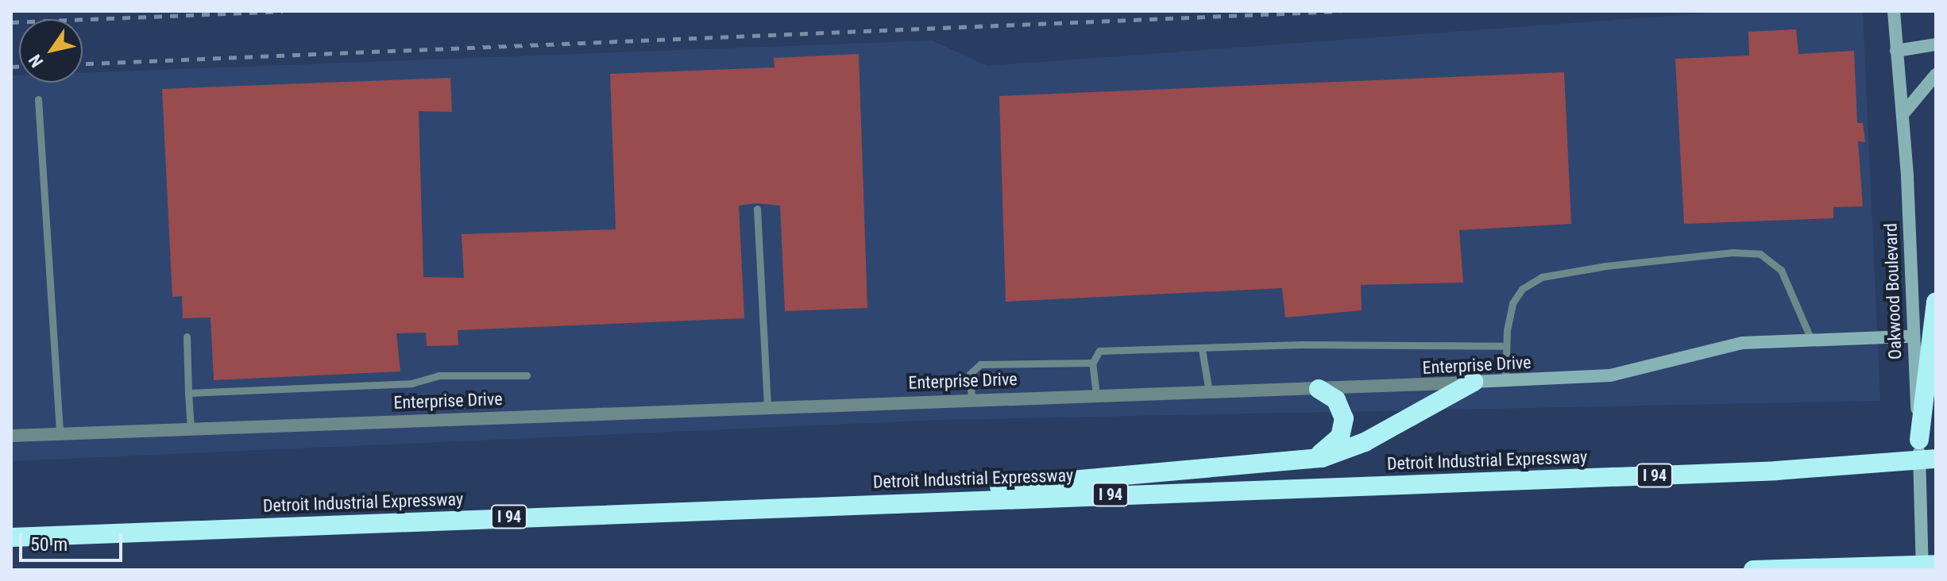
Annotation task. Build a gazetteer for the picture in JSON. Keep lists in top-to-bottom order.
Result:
{
  "streets": {
    "highway": ["Detroit Industrial Expressway", "I 94"],
    "main road": ["Oakwood Boulevard", "Enterprise Drive"]
  },
  "crossings": [
    ["Oakwood Boulevard", "Enterprise Drive"]
  ],
  "scale_bar": "50 m",
  "north": "bottom left"
}
